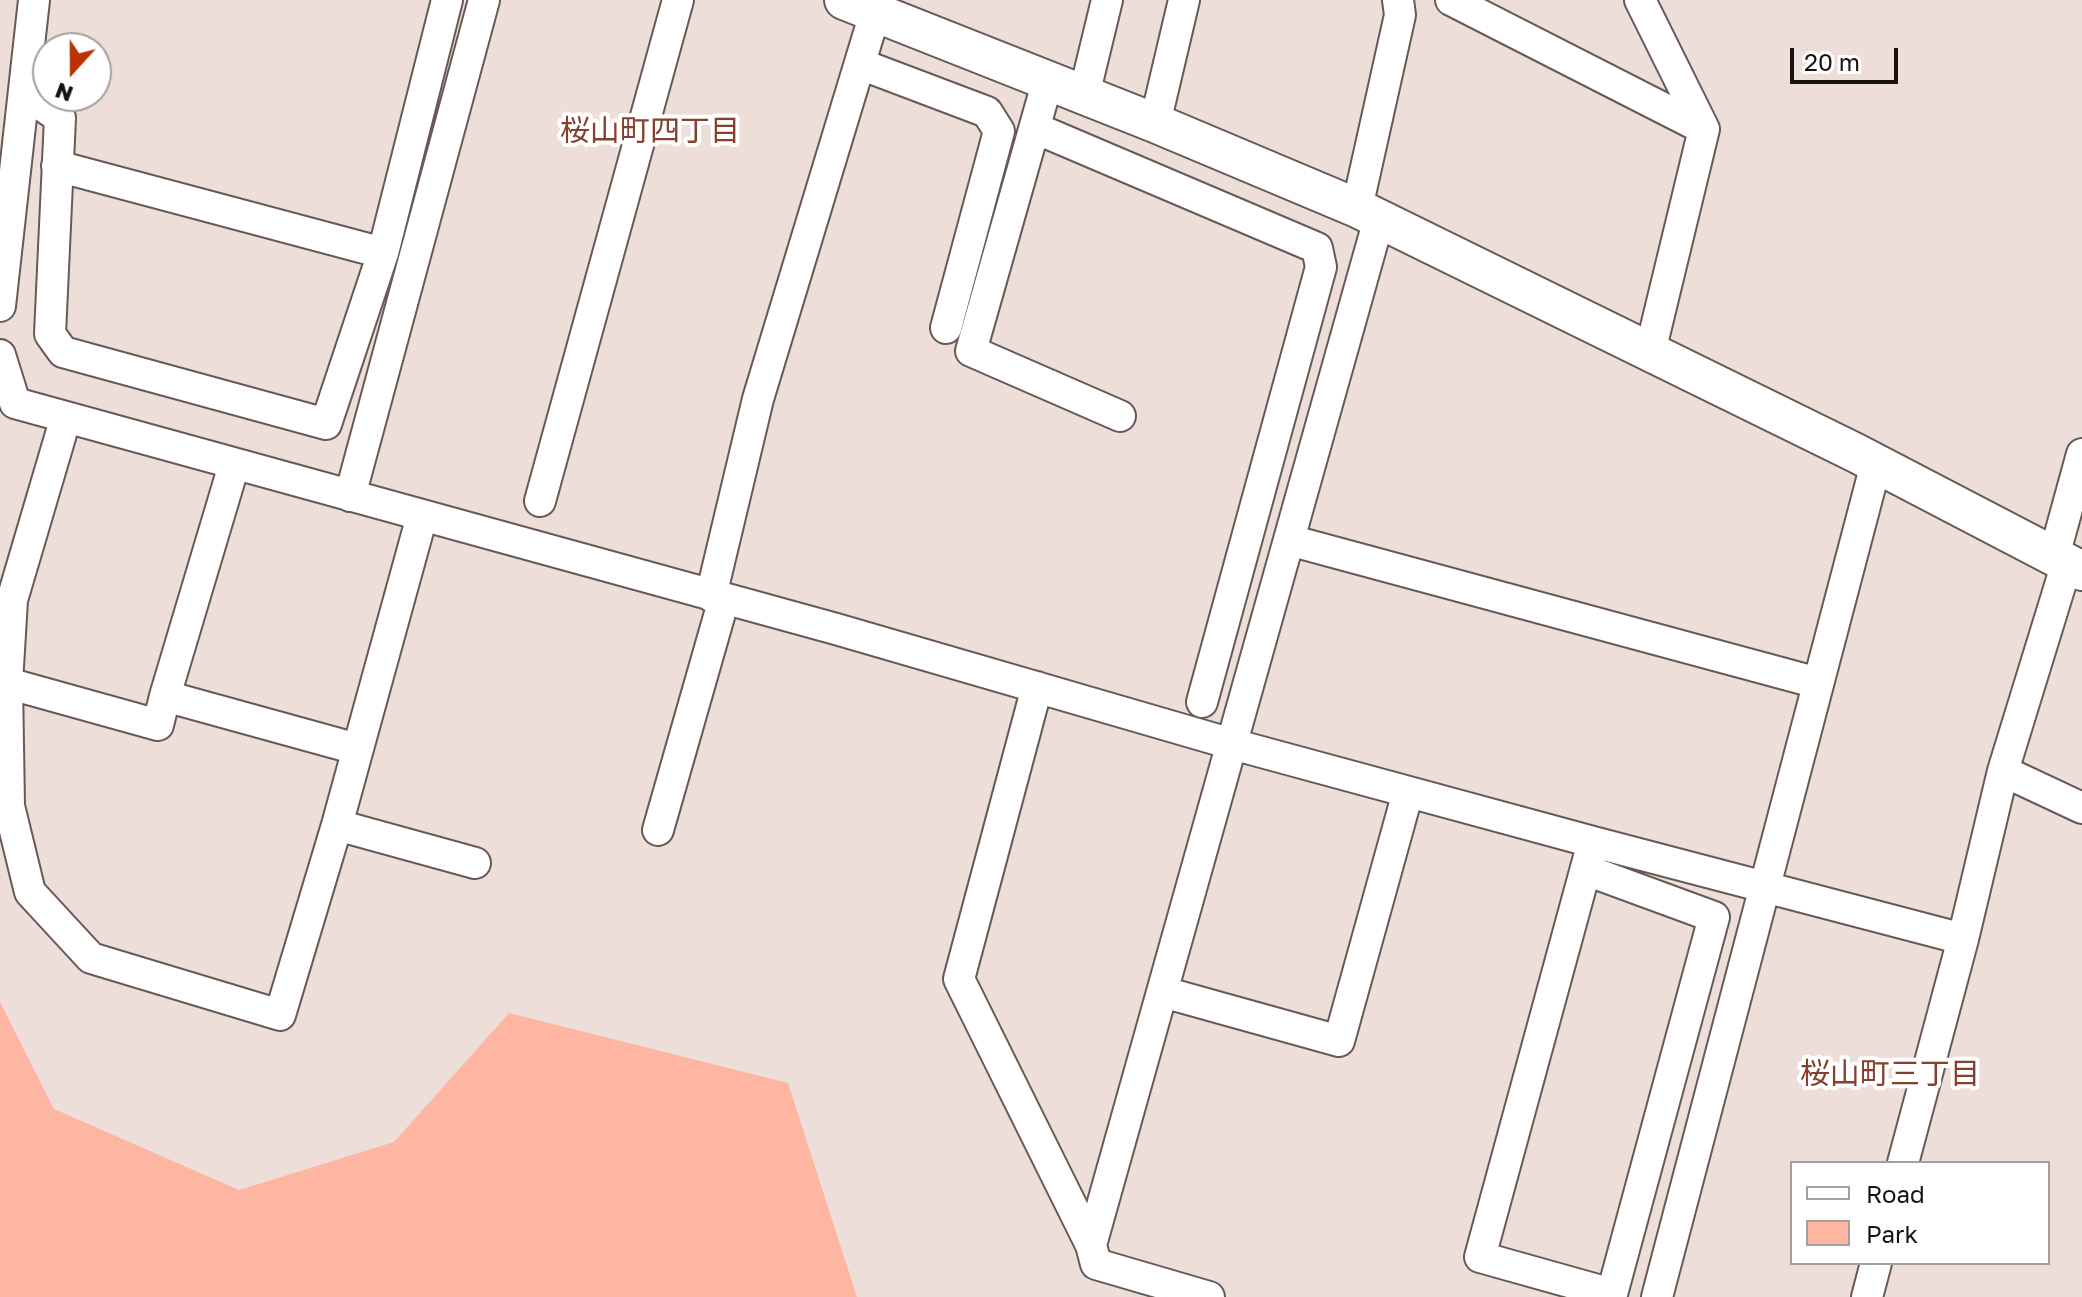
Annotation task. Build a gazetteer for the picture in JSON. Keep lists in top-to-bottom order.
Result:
{
  "districts": ["桜山町四丁目", "桜山町三丁目"],
  "legend": ["Road", "Park"],
  "scale_bar": "20 m",
  "north": "bottom"
}
